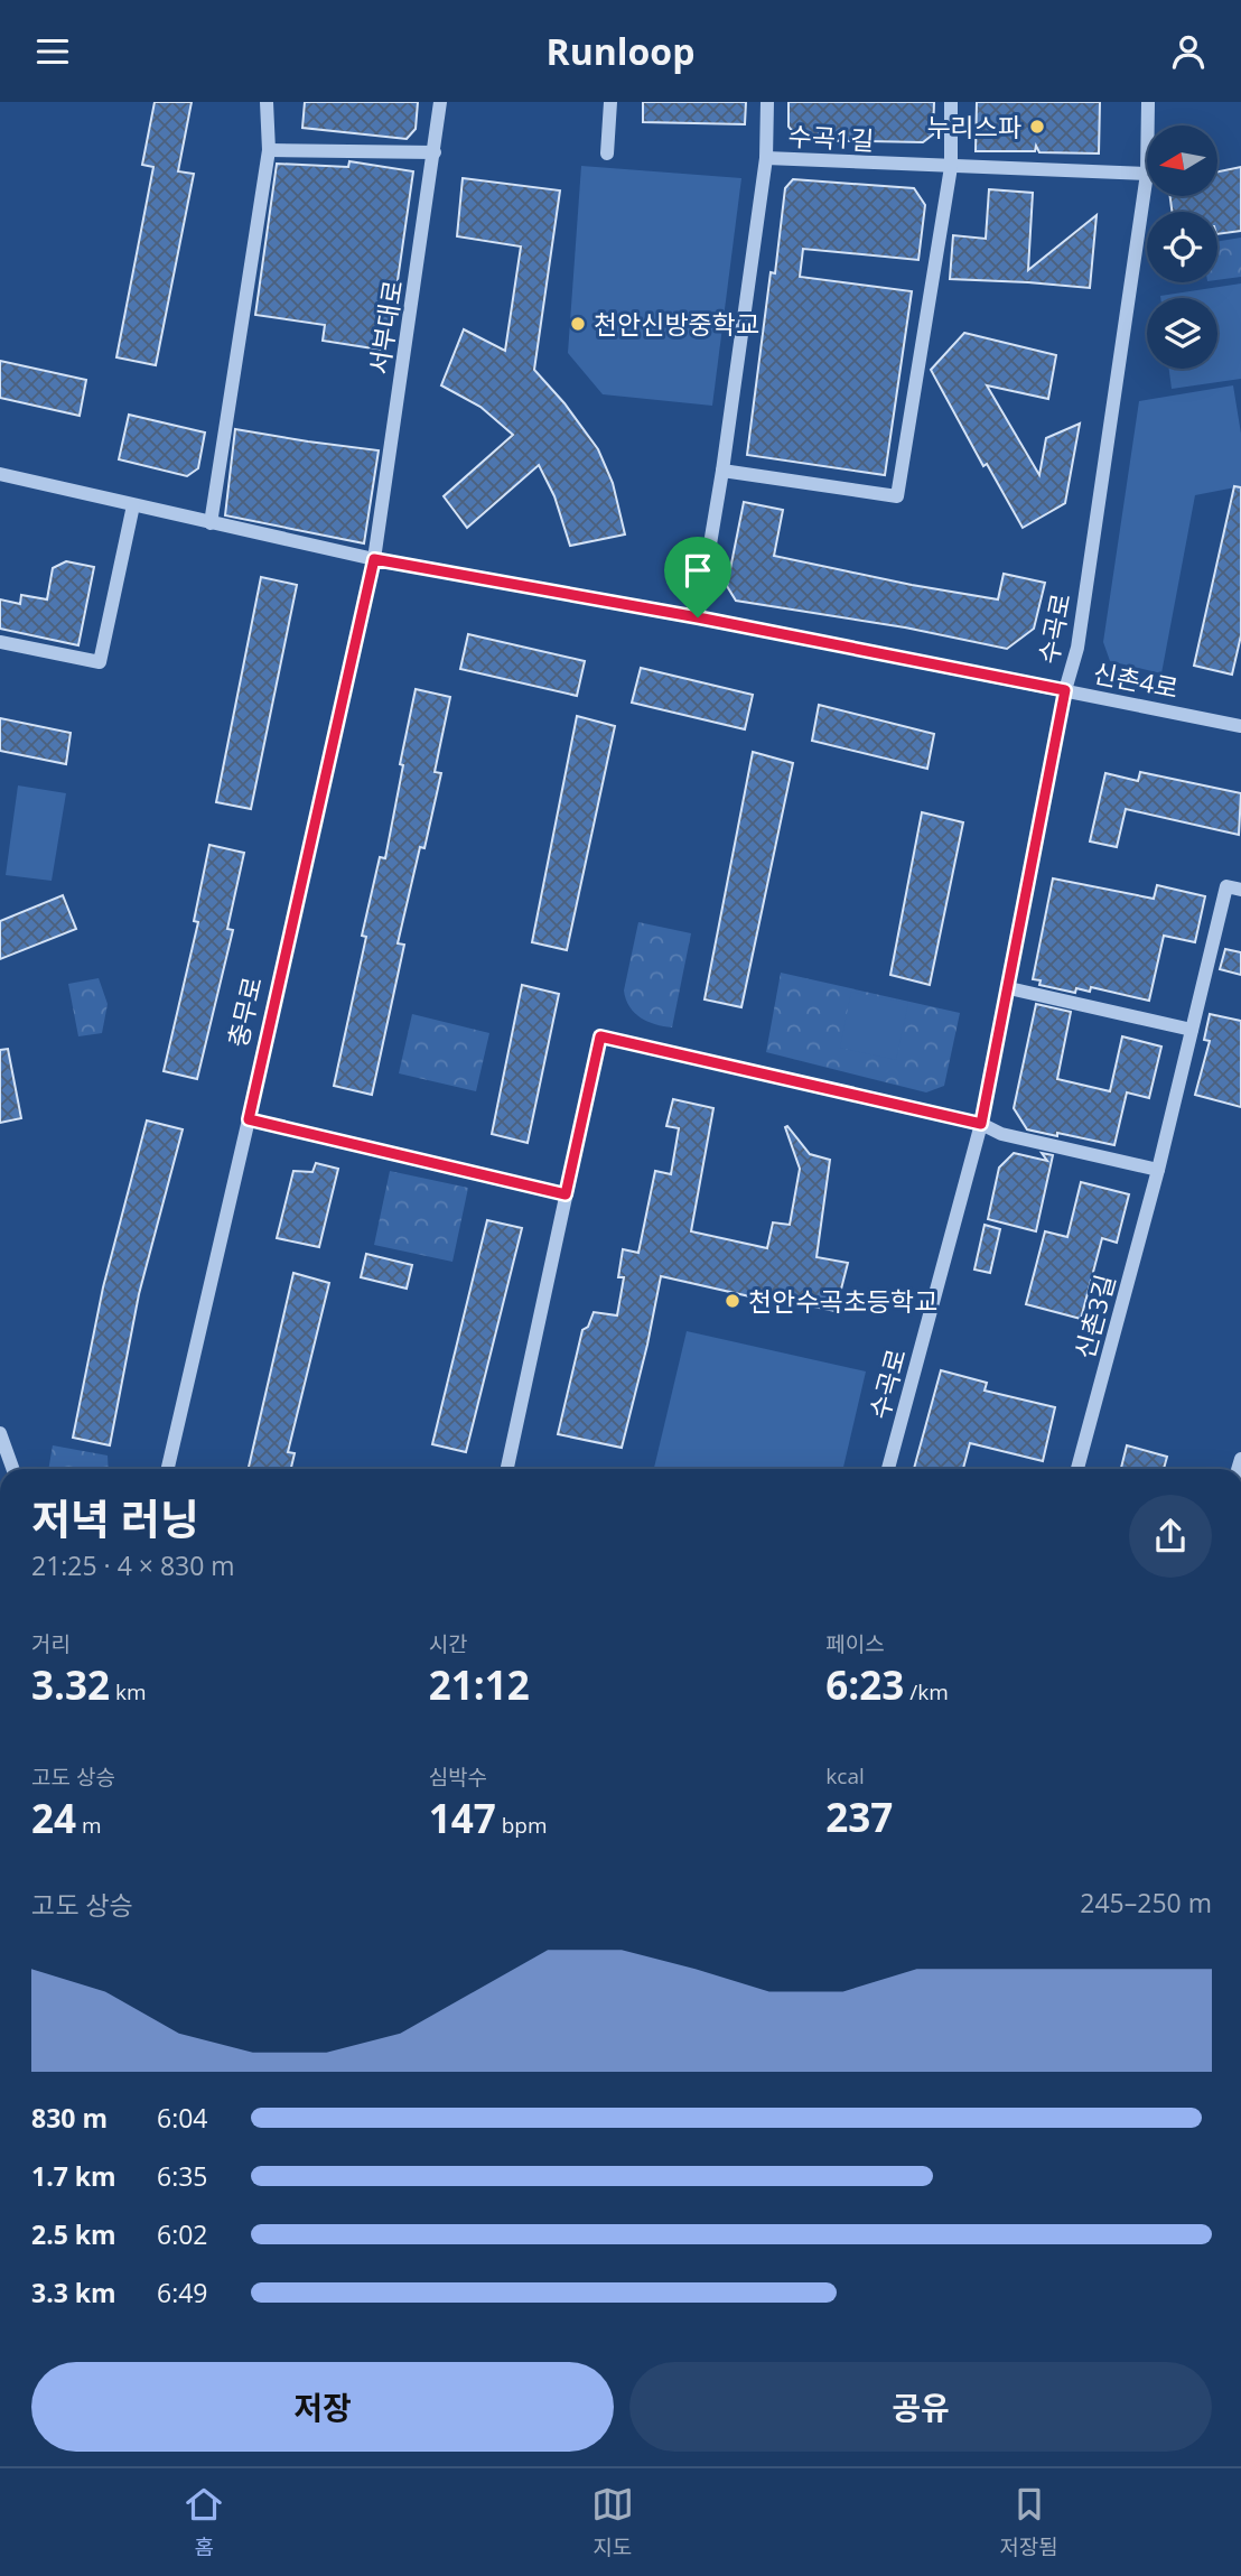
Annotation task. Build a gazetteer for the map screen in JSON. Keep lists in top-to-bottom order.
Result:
{
  "streets": {
    "street": [
      "수곡1길",
      "서부대로",
      "수곡로",
      "신촌4로",
      "충무로",
      "신촌3길"
    ]
  },
  "crossings": [
    ["수곡1길", "수곡로"],
    ["서부대로", "신촌4로"],
    ["서부대로", "충무로"],
    ["수곡로", "신촌4로"],
    ["신촌4로", "충무로"]
  ],
  "places": ["누리스파", "천안신방중학교", "천안수곡초등학교"],
  "north": "left",
  "page": {
    "header": "Runloop",
    "heading": ["저녁 러닝", "21:25 · 4 × 830 m"],
    "stats": [
      ["거리", "3.32 km"],
      ["시간", "21:12"],
      ["페이스", "6:23 /km"],
      ["고도 상승", "24 m"],
      ["심박수", "147 bpm"],
      ["kcal", "237"]
    ],
    "chart": ["고도 상승", "245–250 m"],
    "list": [
      {
        "name": "830 m",
        "note": "6:04"
      },
      {
        "name": "1.7 km",
        "note": "6:35"
      },
      {
        "name": "2.5 km",
        "note": "6:02"
      },
      {
        "name": "3.3 km",
        "note": "6:49"
      }
    ],
    "buttons": ["저장", "공유"],
    "tabs": ["홈", "지도", "저장됨"]
  }
}
